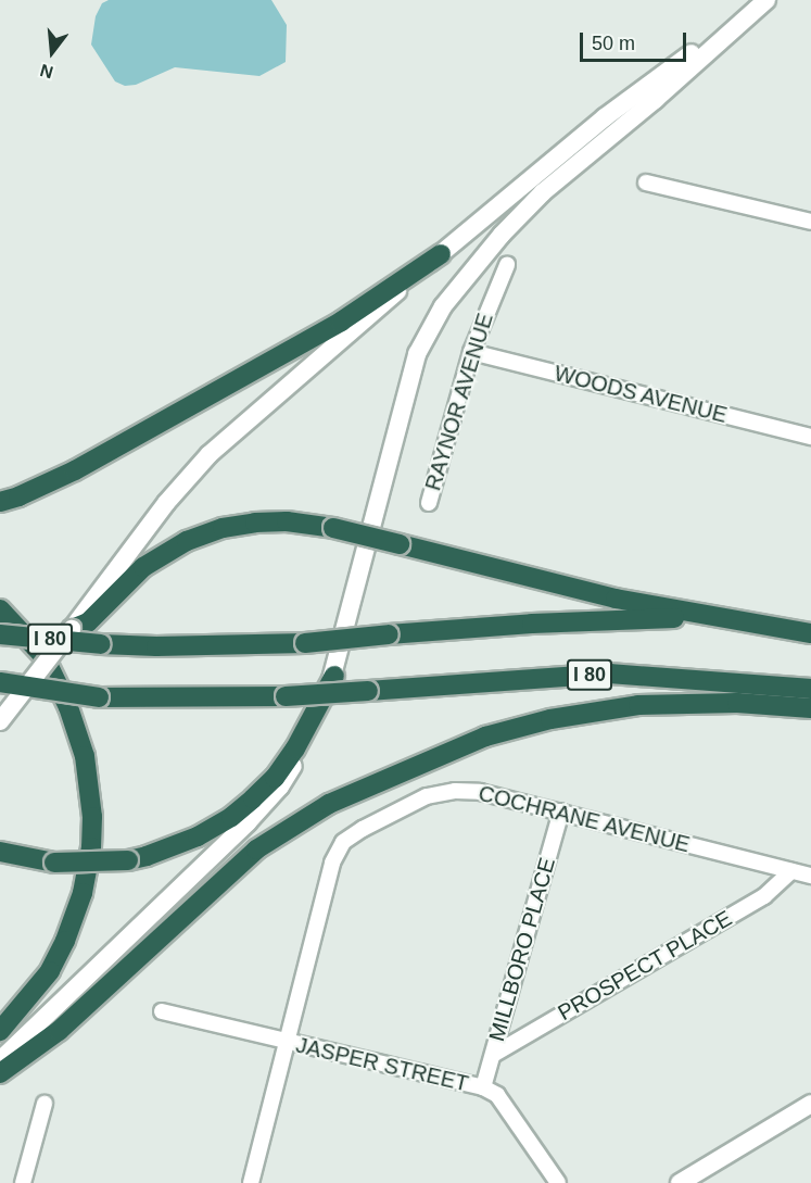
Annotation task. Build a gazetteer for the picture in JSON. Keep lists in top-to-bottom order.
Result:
{
  "streets": {
    "highway": ["I 80"],
    "street": [
      "WOODS AVENUE",
      "RAYNOR AVENUE",
      "COCHRANE AVENUE",
      "MILLBORO PLACE",
      "PROSPECT PLACE",
      "JASPER STREET"
    ]
  },
  "crossings": [
    ["WOODS AVENUE", "RAYNOR AVENUE"],
    ["COCHRANE AVENUE", "MILLBORO PLACE"],
    ["COCHRANE AVENUE", "PROSPECT PLACE"],
    ["COCHRANE AVENUE", "JASPER STREET"],
    ["MILLBORO PLACE", "PROSPECT PLACE"],
    ["MILLBORO PLACE", "JASPER STREET"]
  ],
  "scale_bar": "50 m",
  "north": "bottom"
}
